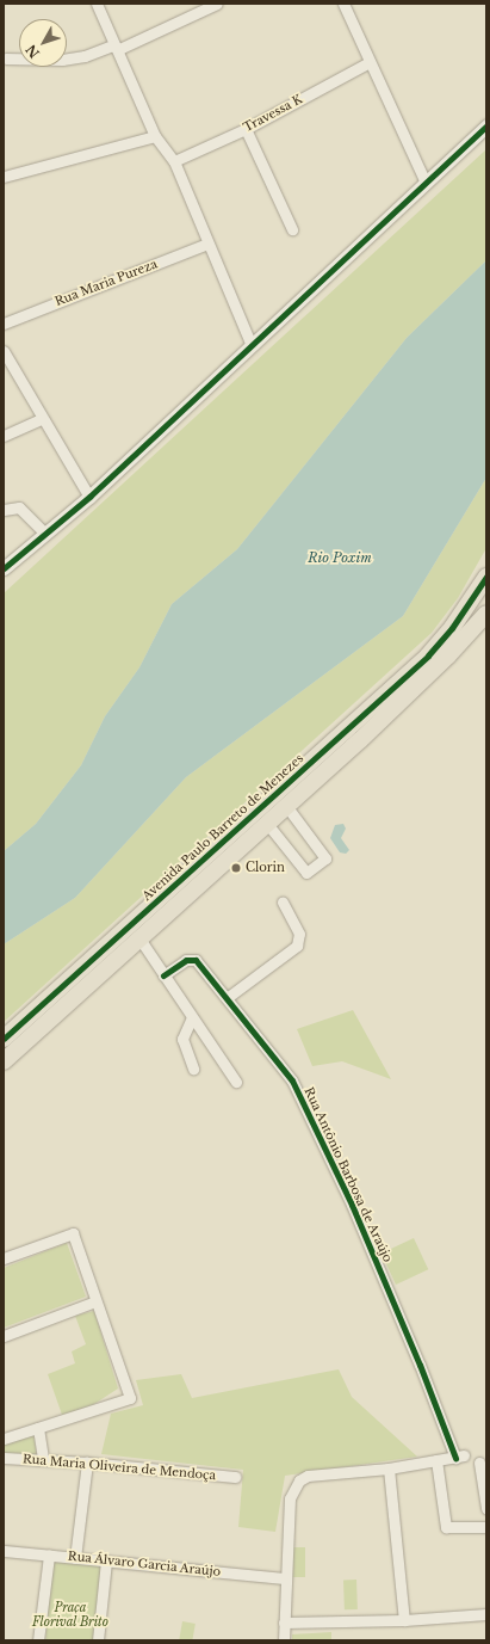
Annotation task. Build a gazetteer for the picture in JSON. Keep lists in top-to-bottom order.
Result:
{
  "streets": {
    "main road": ["Avenida Paulo Barreto de Menezes"],
    "street": [
      "Travessa K",
      "Rua Maria Pureza",
      "Rua Antônio Barbosa de Araújo",
      "Rua Maria Oliveira de Mendoça",
      "Rua Álvaro Garcia Araújo"
    ]
  },
  "water": ["Rio Poxim"],
  "parks": ["Praça Florival Brito"],
  "places": ["Clorin"],
  "north": "bottom left"
}
